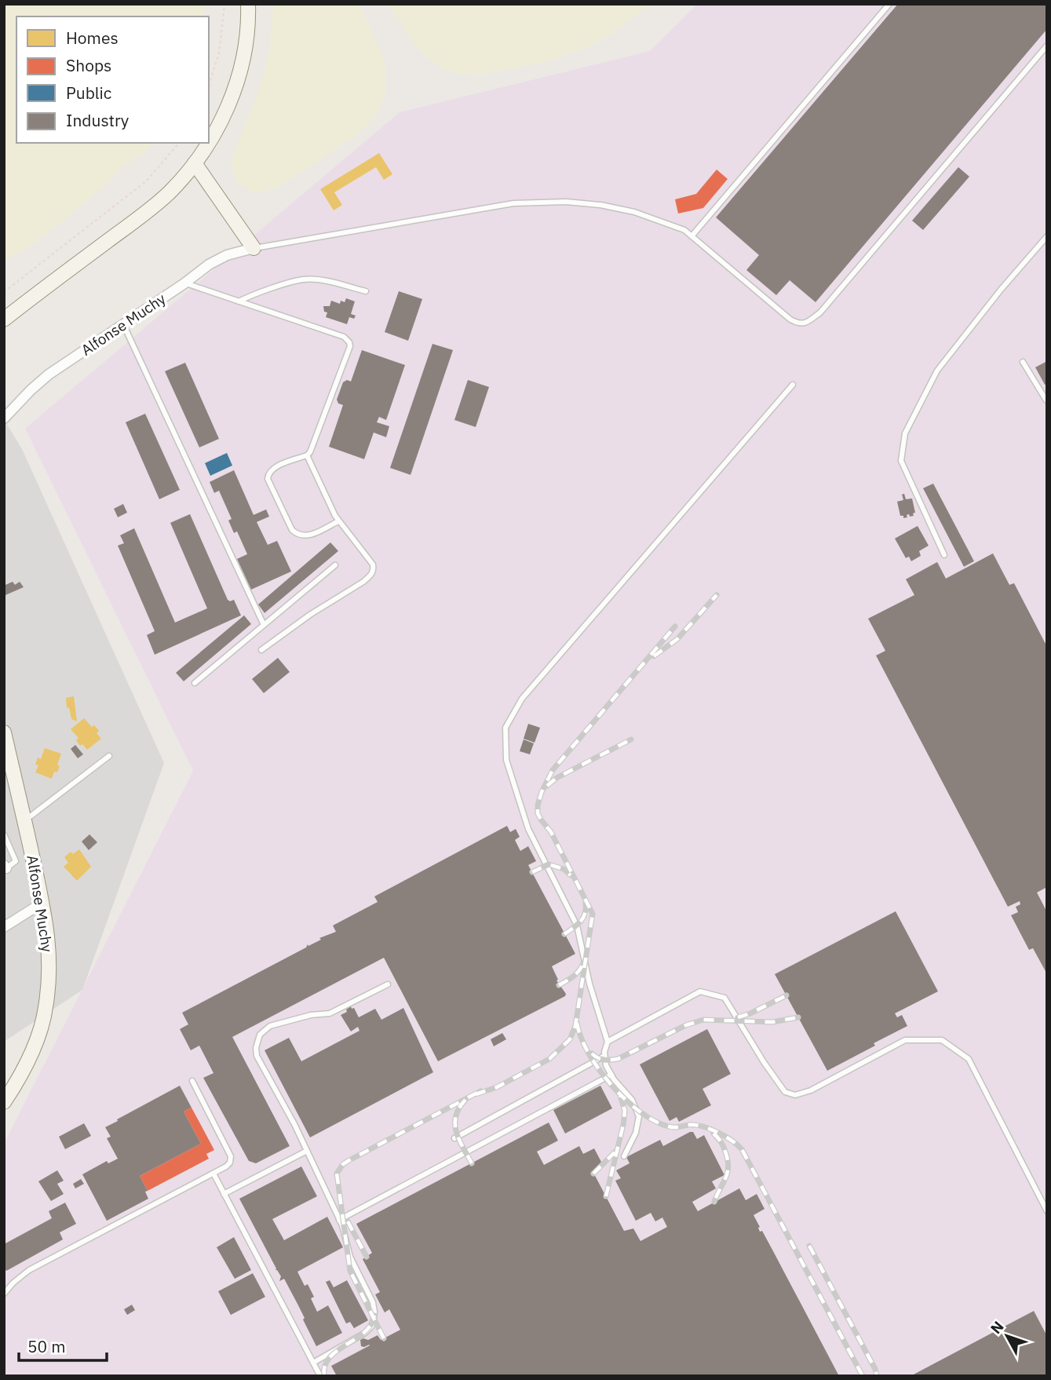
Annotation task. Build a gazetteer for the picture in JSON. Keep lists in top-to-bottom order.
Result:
{
  "streets": {
    "main road": ["Alfonse Muchy"]
  },
  "legend": [
    "Homes",
    "Shops",
    "Public",
    "Industry"
  ],
  "scale_bar": "50 m",
  "north": "top left"
}
